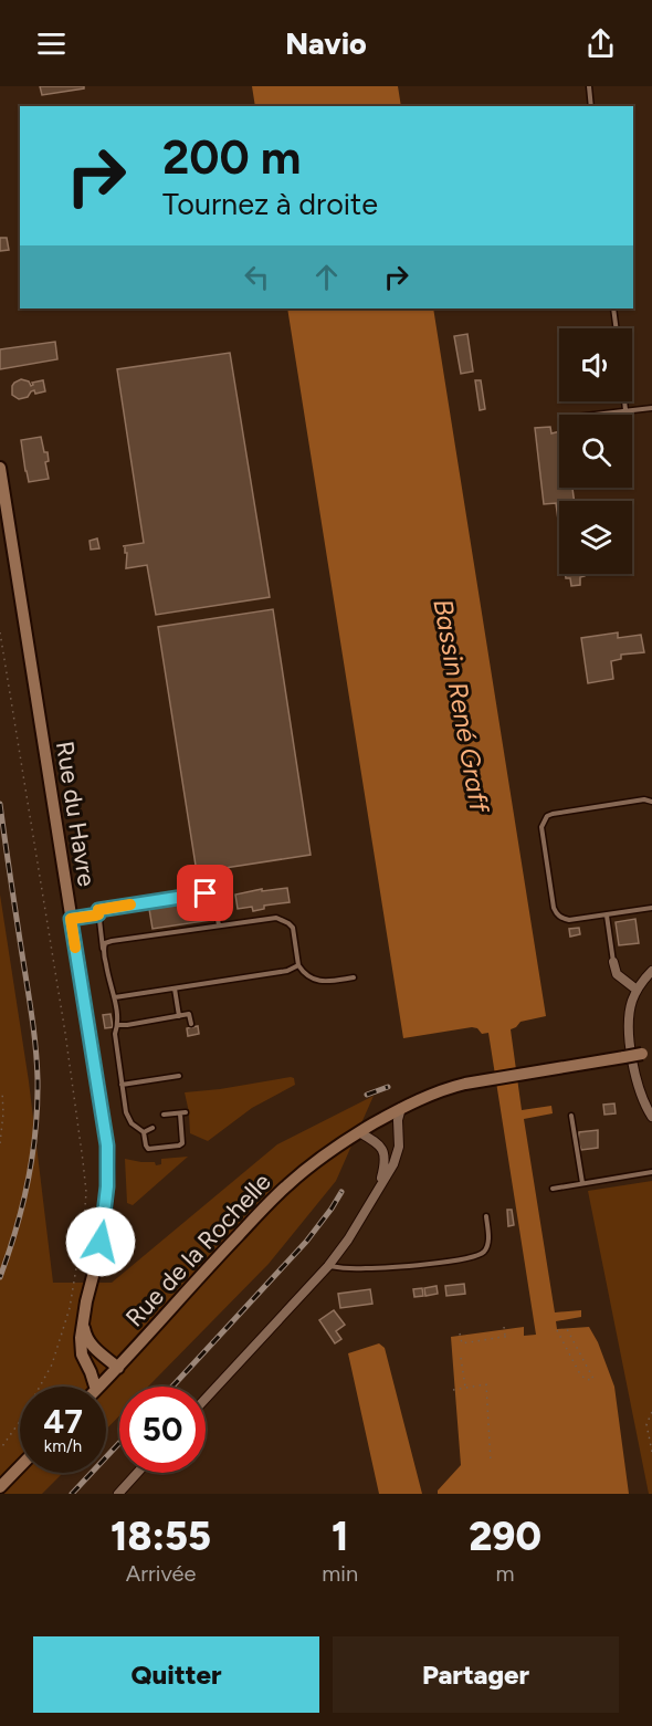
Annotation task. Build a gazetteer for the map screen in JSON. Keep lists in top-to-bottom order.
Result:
{
  "streets": {
    "main road": ["Rue du Havre", "Rue de la Rochelle"]
  },
  "water": ["Bassin René Graff"],
  "page": {
    "header": "Navio",
    "turn": ["200 m", "Tournez à droite"],
    "speed": "47 km/h",
    "limit": "50",
    "eta": [
      "18:55",
      "Arrivée",
      "1",
      "min",
      "290",
      "m"
    ],
    "buttons": ["Quitter", "Partager"]
  }
}
